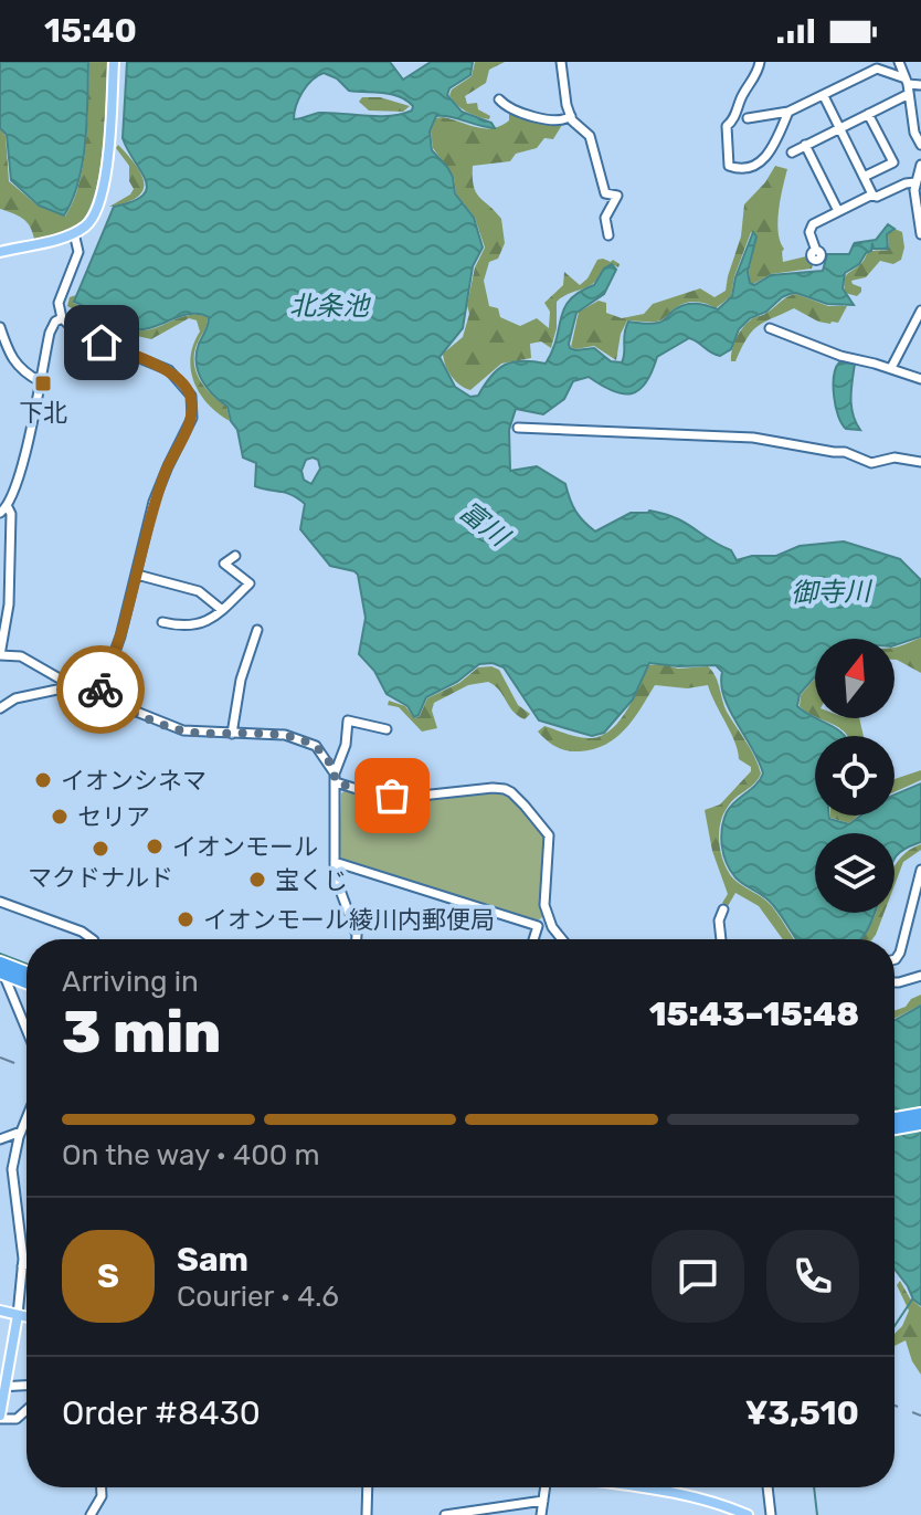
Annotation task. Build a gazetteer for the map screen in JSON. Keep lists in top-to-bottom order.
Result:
{
  "water": ["北条池", "富川", "御寺川"],
  "places": {
    "transit": ["下北"],
    "other": [
      "イオンシネマ",
      "セリア",
      "イオンモール",
      "マクドナルド",
      "宝くじ",
      "イオンモール綾川内郵便局"
    ]
  },
  "north": "top",
  "page": {
    "status": "15:40",
    "heading": ["3 min", "Arriving in", "15:43–15:48"],
    "panel": [
      "Sam",
      "Courier · 4.6",
      "Order #8430",
      "¥3,510"
    ],
    "bar": "On the way · 400 m",
    "round": "S"
  }
}
